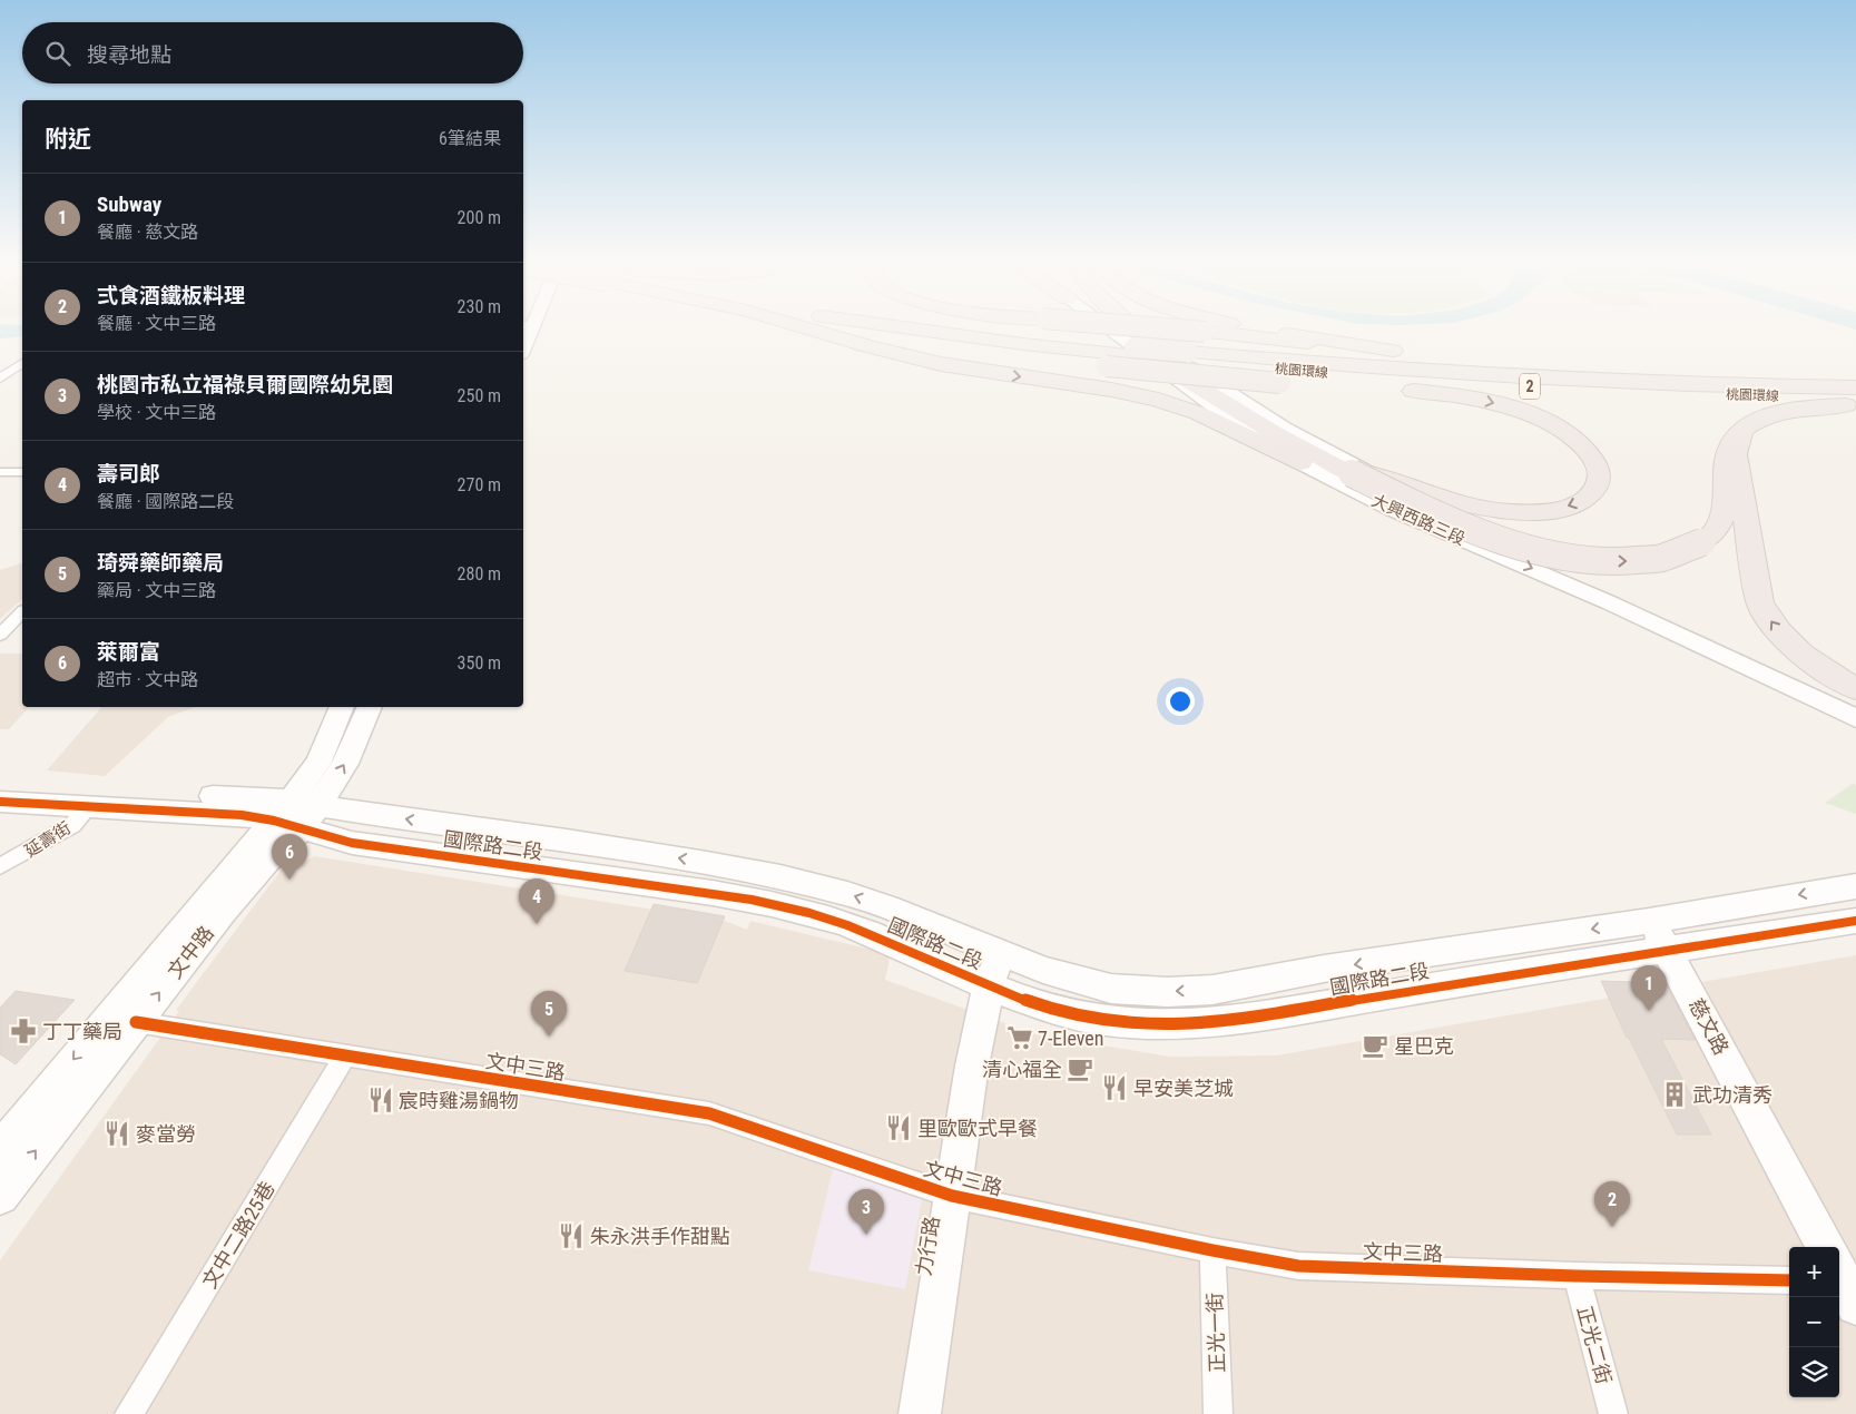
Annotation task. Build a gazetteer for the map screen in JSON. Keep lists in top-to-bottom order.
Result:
{
  "streets": {
    "highway": ["桃園環線", "2"],
    "street": [
      "大興西路三段",
      "延壽街",
      "國際路二段",
      "文中路",
      "慈文路",
      "文中三路",
      "文中二路25巷",
      "力行路",
      "正光一街",
      "正光二街"
    ]
  },
  "crossings": [
    ["桃園環線", "大興西路三段"],
    ["延壽街", "國際路二段"],
    ["國際路二段", "文中路"],
    ["國際路二段", "慈文路"],
    ["國際路二段", "力行路"],
    ["文中路", "文中三路"],
    ["文中三路", "文中二路25巷"],
    ["文中三路", "力行路"],
    ["文中三路", "正光一街"],
    ["文中三路", "正光二街"]
  ],
  "places": {
    "pharmacy": ["丁丁藥局"],
    "supermarket": ["7-Eleven"],
    "cafe": ["星巴克", "清心福全"],
    "restaurant": [
      "早安美芝城",
      "宸時雞湯鍋物",
      "里歐歐式早餐",
      "麥當勞",
      "朱永洪手作甜點"
    ],
    "building": ["武功清秀"]
  },
  "page": {
    "search": "搜尋地點",
    "heading": ["附近", "6筆結果"],
    "list": [
      {
        "mark": "1",
        "name": "Subway",
        "note": "餐廳 · 慈文路",
        "value": "200 m"
      },
      {
        "mark": "2",
        "name": "弍食酒鐵板料理",
        "note": "餐廳 · 文中三路",
        "value": "230 m"
      },
      {
        "mark": "3",
        "name": "桃園市私立福祿貝爾國際幼兒園",
        "note": "學校 · 文中三路",
        "value": "250 m"
      },
      {
        "mark": "4",
        "name": "壽司郎",
        "note": "餐廳 · 國際路二段",
        "value": "270 m"
      },
      {
        "mark": "5",
        "name": "琦舜藥師藥局",
        "note": "藥局 · 文中三路",
        "value": "280 m"
      },
      {
        "mark": "6",
        "name": "萊爾富",
        "note": "超市 · 文中路",
        "value": "350 m"
      }
    ],
    "pins": [
      "6",
      "4",
      "1",
      "5",
      "2",
      "3"
    ],
    "map_buttons": ["+", "−"]
  }
}
